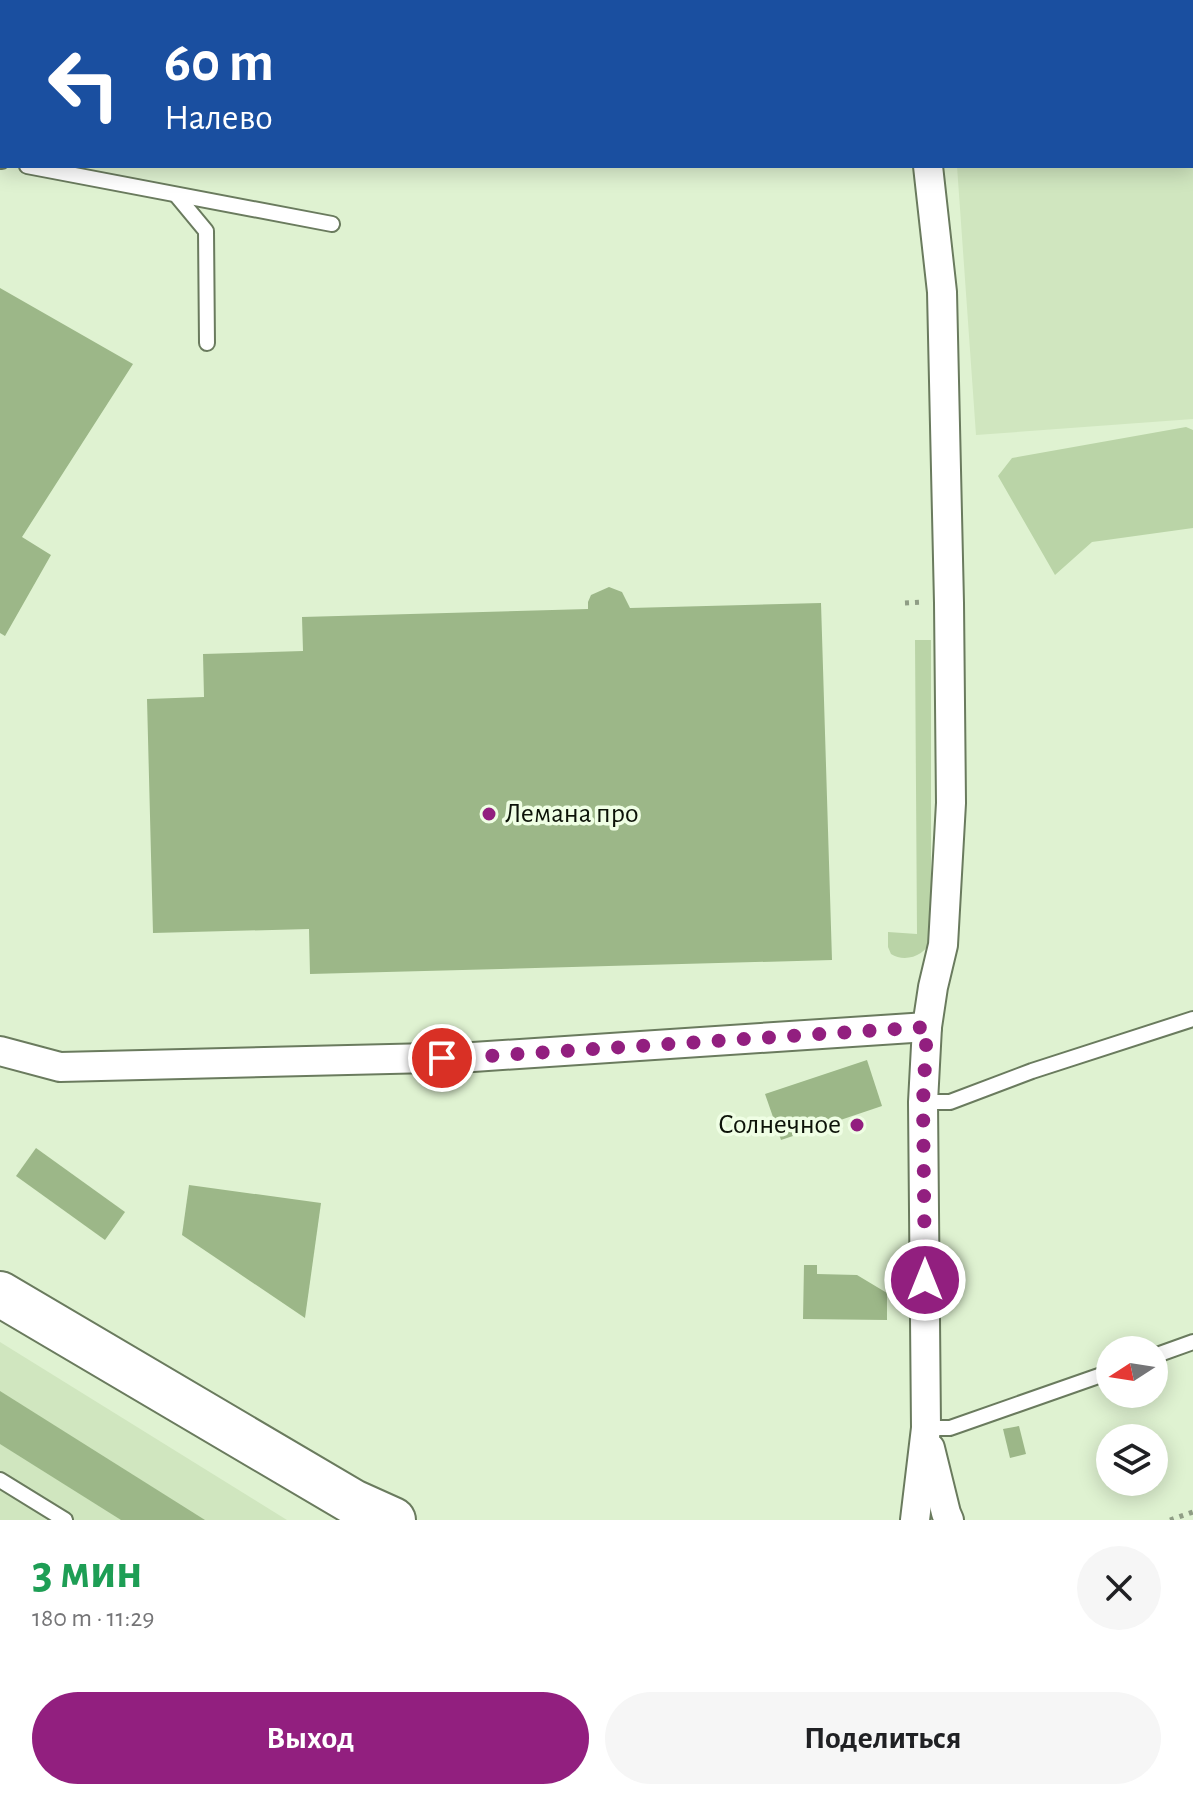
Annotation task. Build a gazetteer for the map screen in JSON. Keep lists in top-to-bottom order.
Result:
{
  "places": ["Лемана про", "Солнечное"],
  "north": "left",
  "page": {
    "turn": ["60 m", "Налево"],
    "heading": ["3 мин", "180 m · 11:29"],
    "buttons": ["Выход", "Поделиться"]
  }
}
